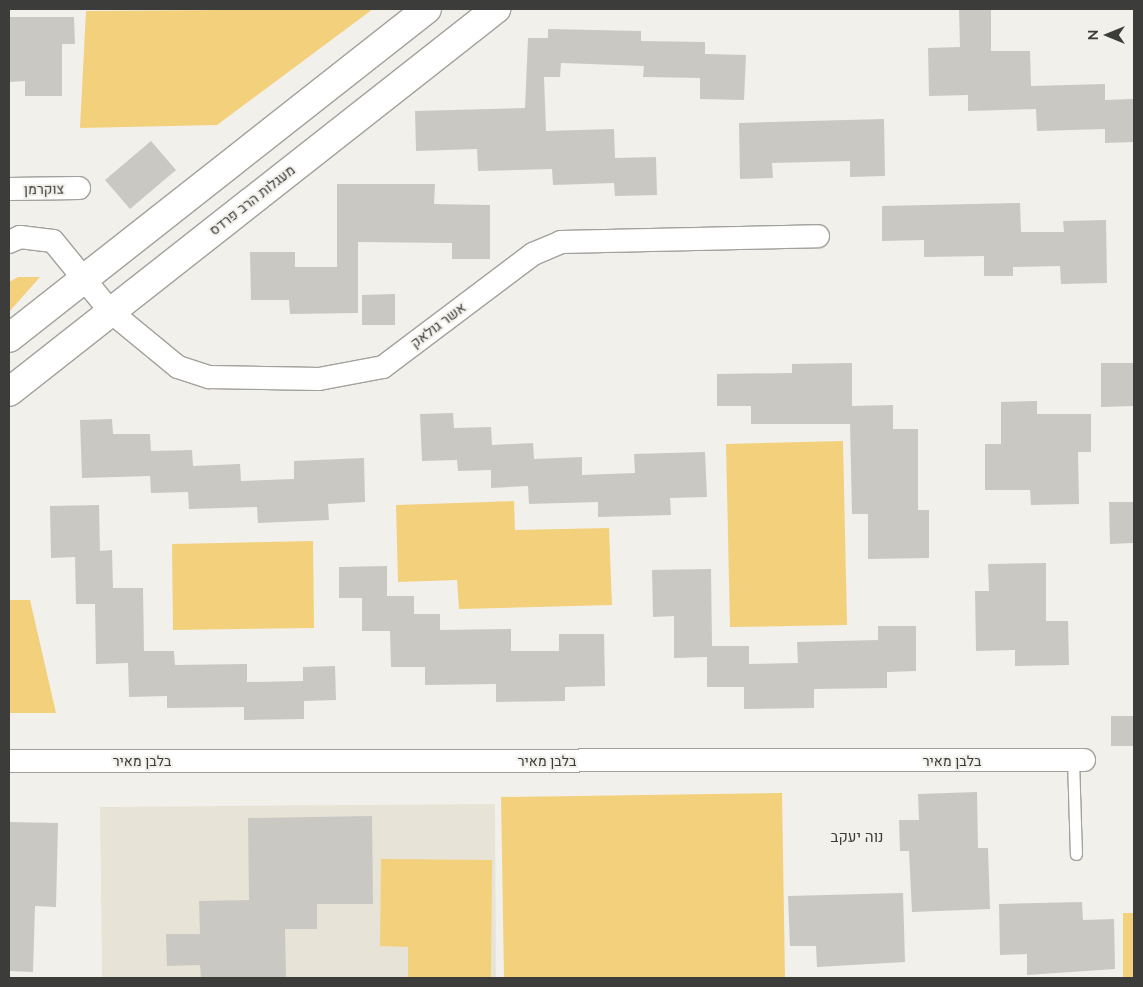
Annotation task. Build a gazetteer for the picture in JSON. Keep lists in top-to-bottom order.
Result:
{
  "streets": {
    "street": [
      "צוקרמן",
      "מעגלות הרב פרדס",
      "אשר גולאק",
      "בלבן מאיר"
    ]
  },
  "crossings": [
    ["מעגלות הרב פרדס", "אשר גולאק"]
  ],
  "districts": ["נוה יעקב"],
  "north": "left"
}
